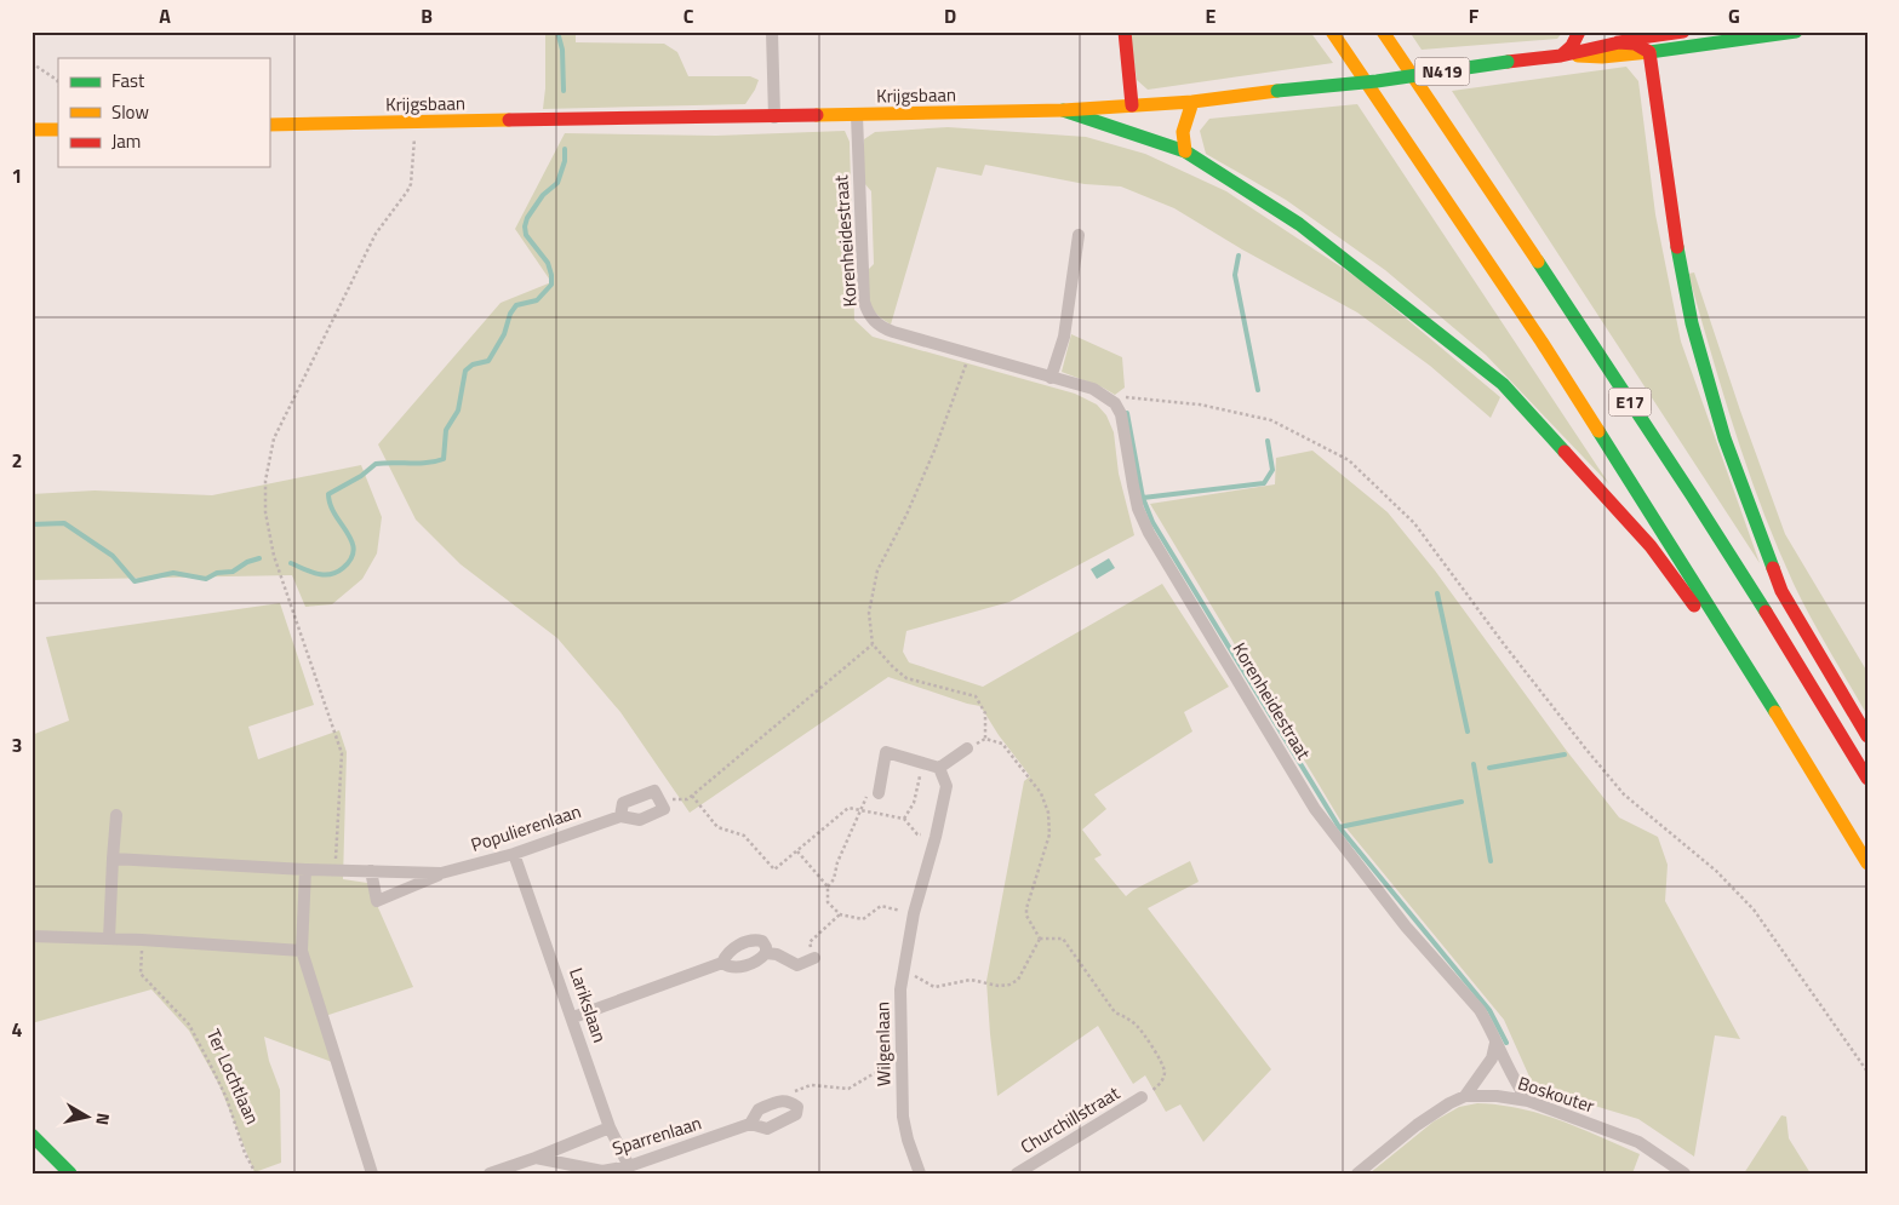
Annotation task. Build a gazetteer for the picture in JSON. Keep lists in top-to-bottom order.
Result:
{
  "streets": {
    "main road": ["N419", "Krijgsbaan", "E17"],
    "street": [
      "Korenheidestraat",
      "Populierenlaan",
      "Larikslaan",
      "Wilgenlaan",
      "Boskouter",
      "Churchillstraat",
      "Sparrenlaan"
    ],
    "path": ["Ter Lochtlaan"]
  },
  "crossings": [
    ["Krijgsbaan", "Korenheidestraat"],
    ["Korenheidestraat", "Boskouter"],
    ["Populierenlaan", "Larikslaan"],
    ["Larikslaan", "Sparrenlaan"]
  ],
  "legend": ["Fast", "Slow", "Jam"],
  "north": "right",
  "grid": {
    "columns": [
      "A",
      "B",
      "C",
      "D",
      "E",
      "F",
      "G"
    ],
    "rows": [
      "1",
      "2",
      "3",
      "4"
    ]
  }
}
